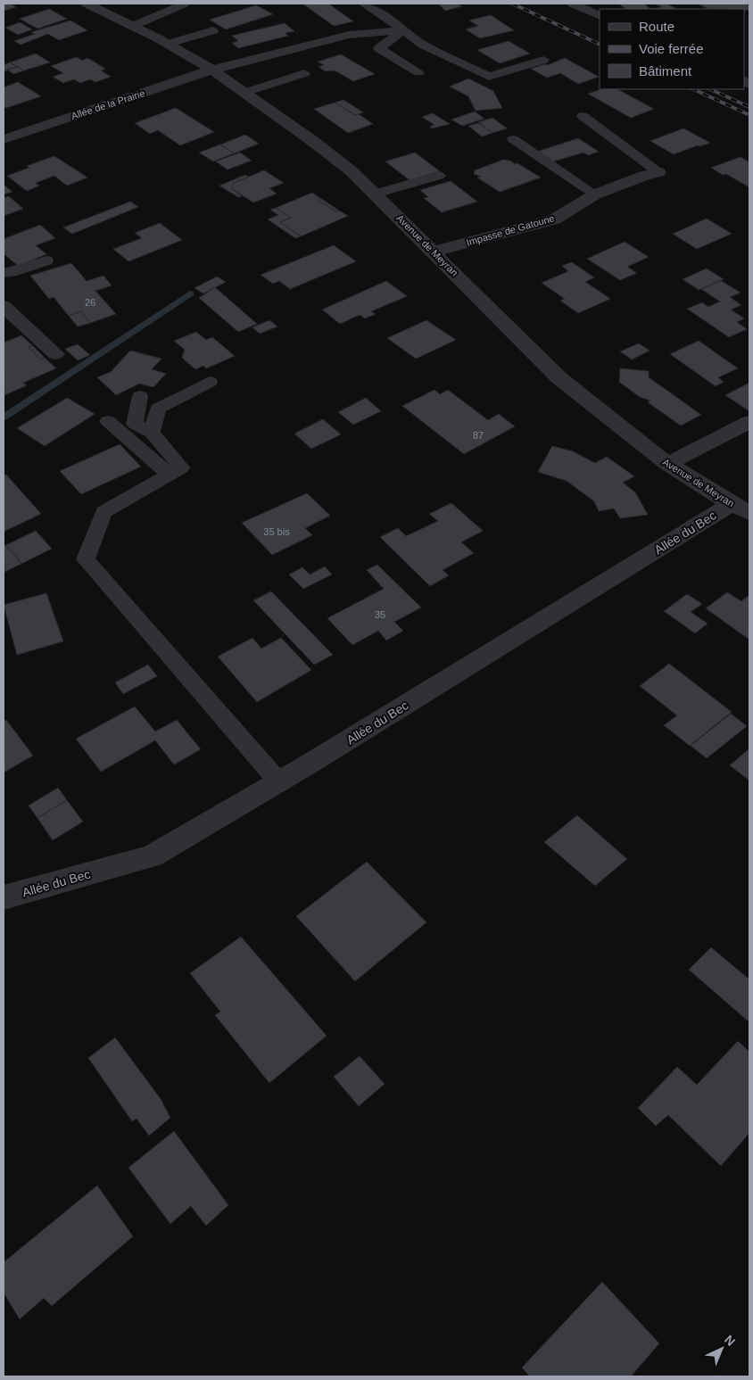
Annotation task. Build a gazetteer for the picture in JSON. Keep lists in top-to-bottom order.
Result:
{
  "streets": {
    "street": [
      "Allée de la Prairie",
      "Impasse de Gatoune",
      "Avenue de Meyran",
      "Allée du Bec"
    ]
  },
  "crossings": [
    ["Allée de la Prairie", "Avenue de Meyran"],
    ["Impasse de Gatoune", "Avenue de Meyran"],
    ["Avenue de Meyran", "Allée du Bec"]
  ],
  "house_numbers": [
    "26",
    "87",
    "35 bis",
    "35"
  ],
  "legend": ["Route", "Voie ferrée", "Bâtiment"],
  "north": "top right"
}
